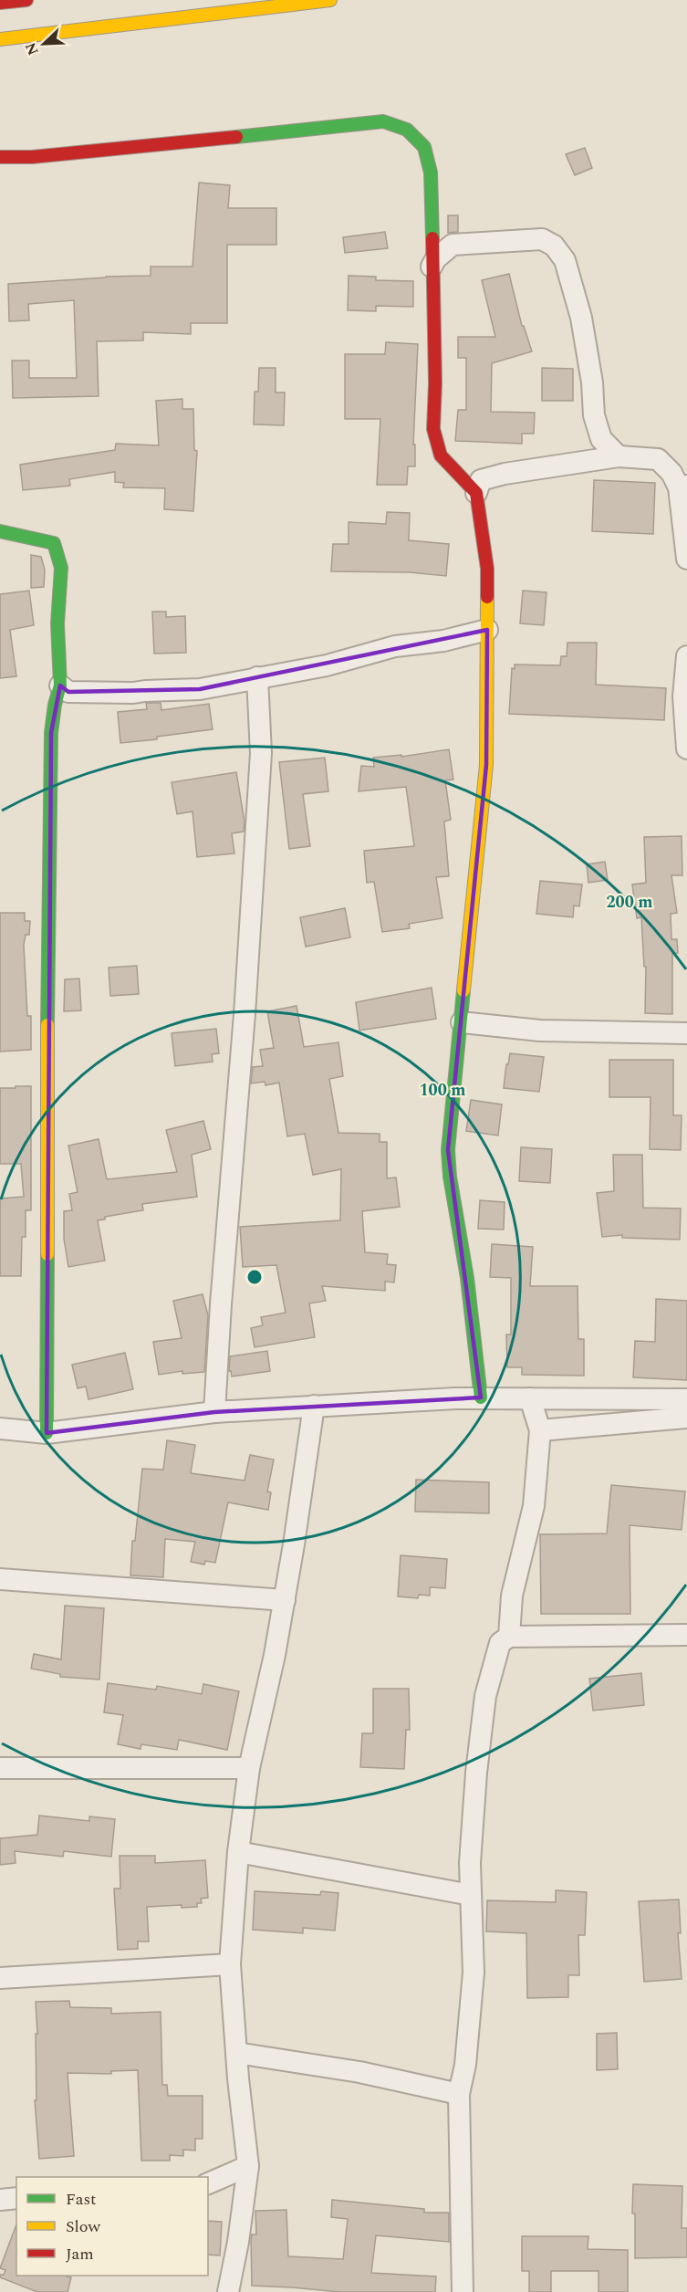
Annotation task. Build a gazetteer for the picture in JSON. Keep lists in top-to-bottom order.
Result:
{
  "legend": ["Fast", "Slow", "Jam"],
  "north": "bottom left",
  "rings": ["200 m", "100 m"]
}
